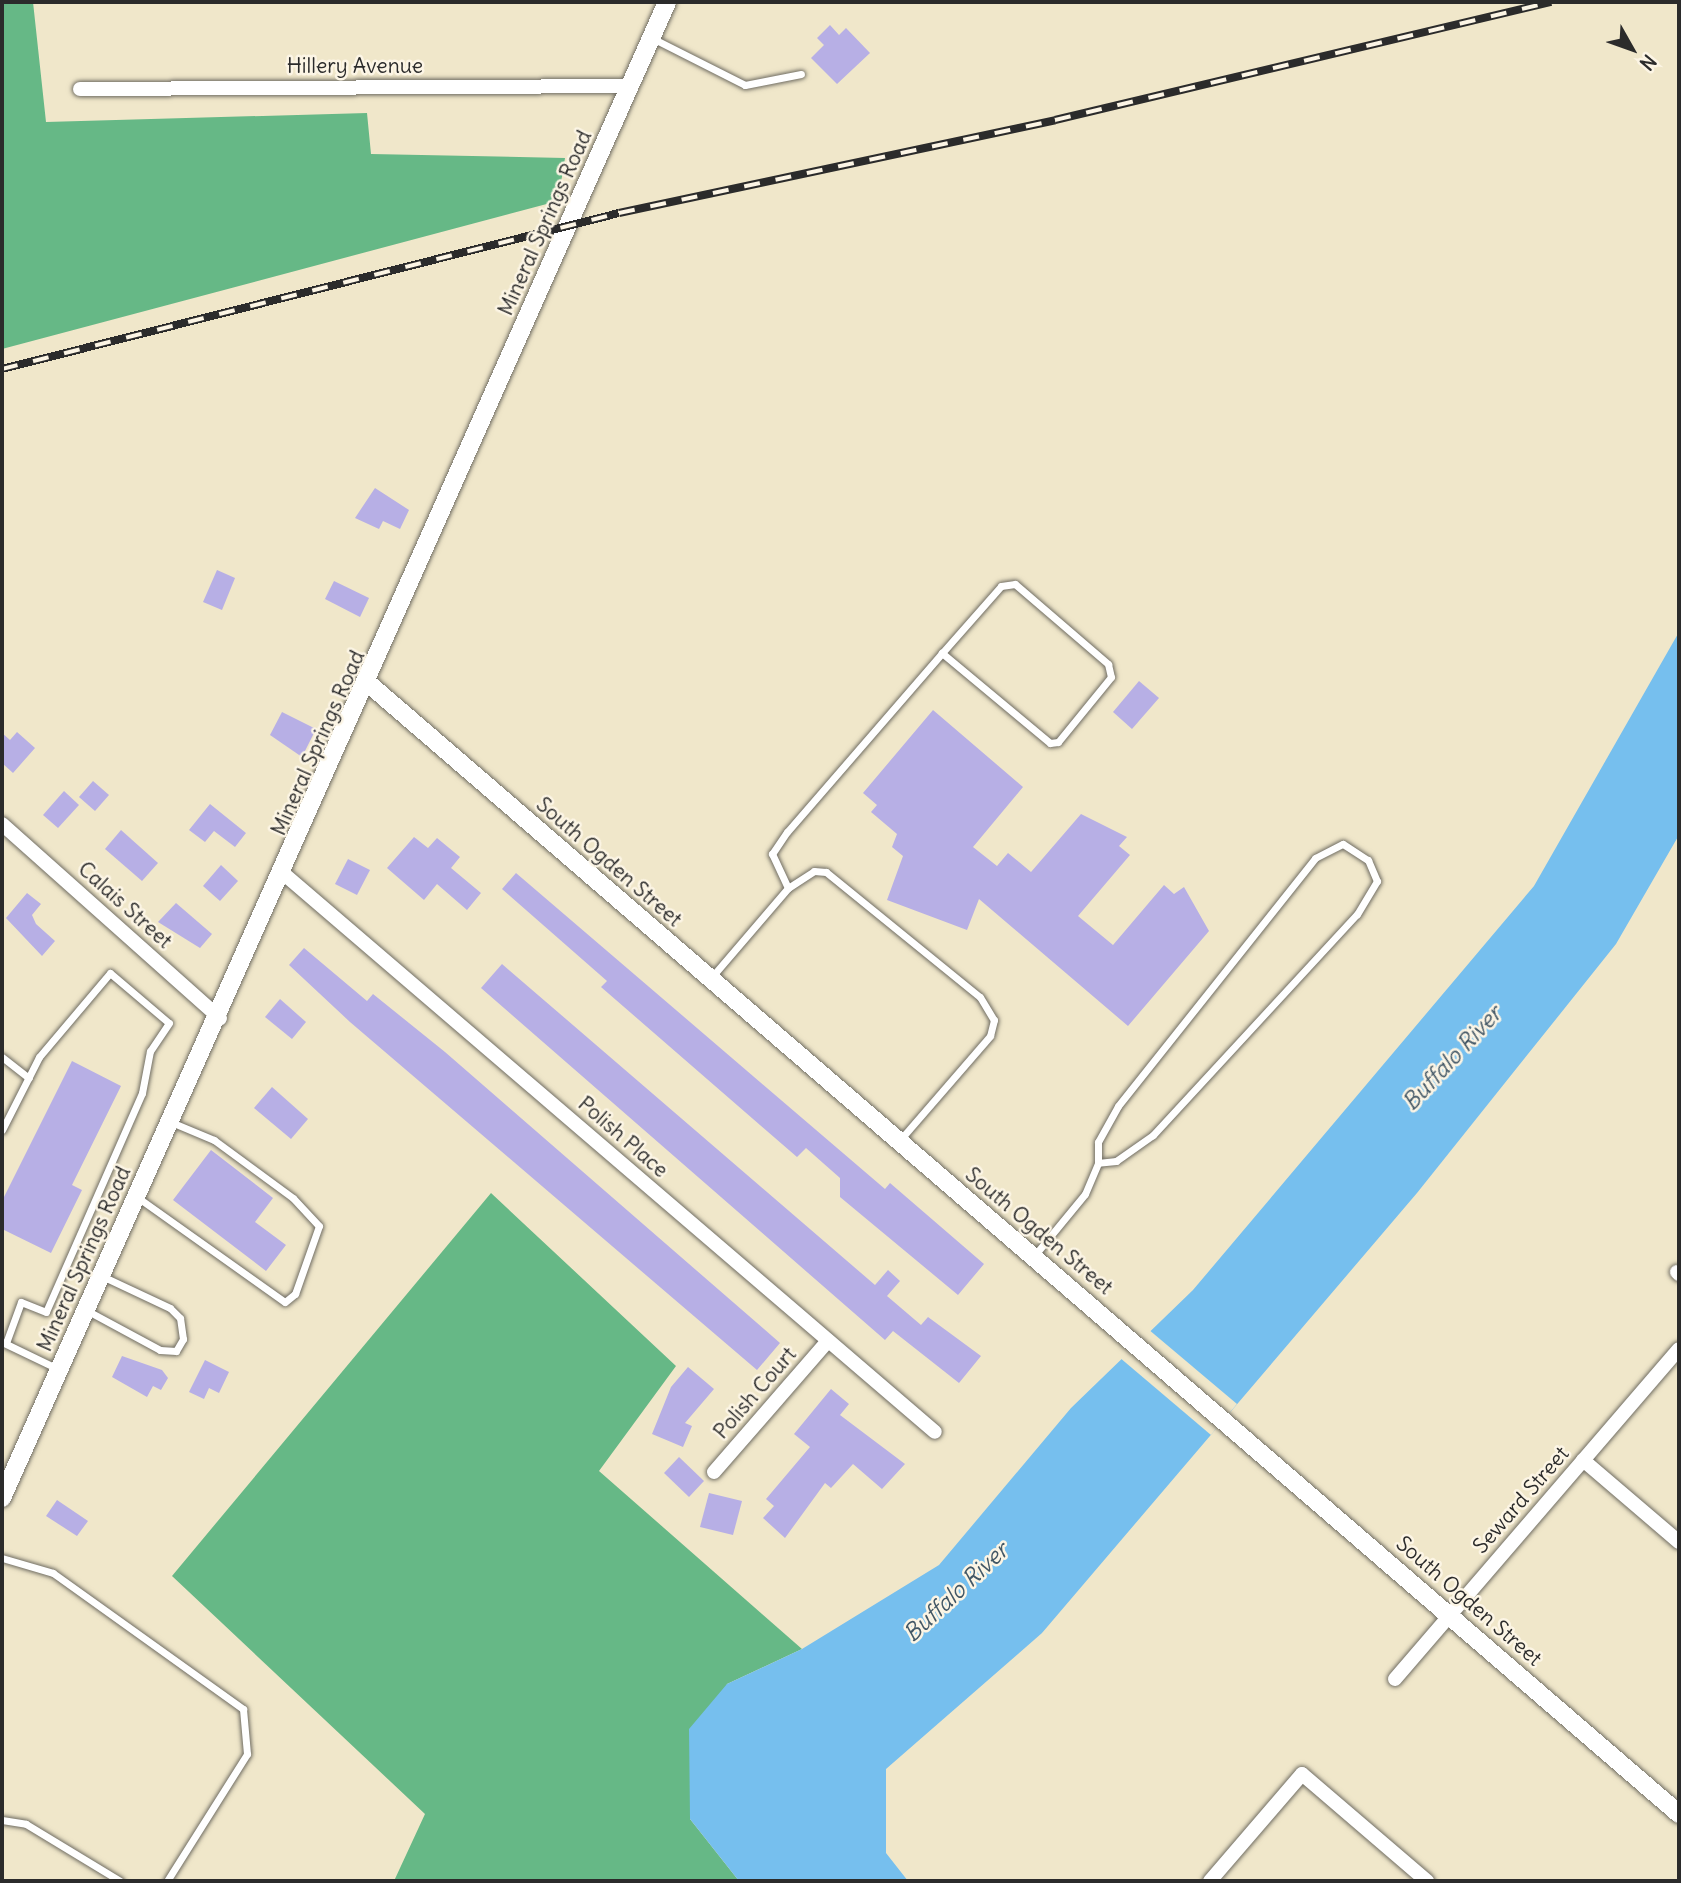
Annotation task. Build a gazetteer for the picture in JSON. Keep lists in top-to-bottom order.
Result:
{
  "streets": {
    "street": [
      "Hillery Avenue",
      "Mineral Springs Road",
      "South Ogden Street",
      "Calais Street",
      "Polish Place",
      "Polish Court",
      "Seward Street"
    ]
  },
  "crossings": [
    ["Hillery Avenue", "Mineral Springs Road"],
    ["Mineral Springs Road", "South Ogden Street"],
    ["Mineral Springs Road", "Calais Street"],
    ["Mineral Springs Road", "Polish Place"],
    ["South Ogden Street", "Seward Street"],
    ["Polish Place", "Polish Court"]
  ],
  "water": ["Buffalo River"],
  "north": "bottom right"
}
